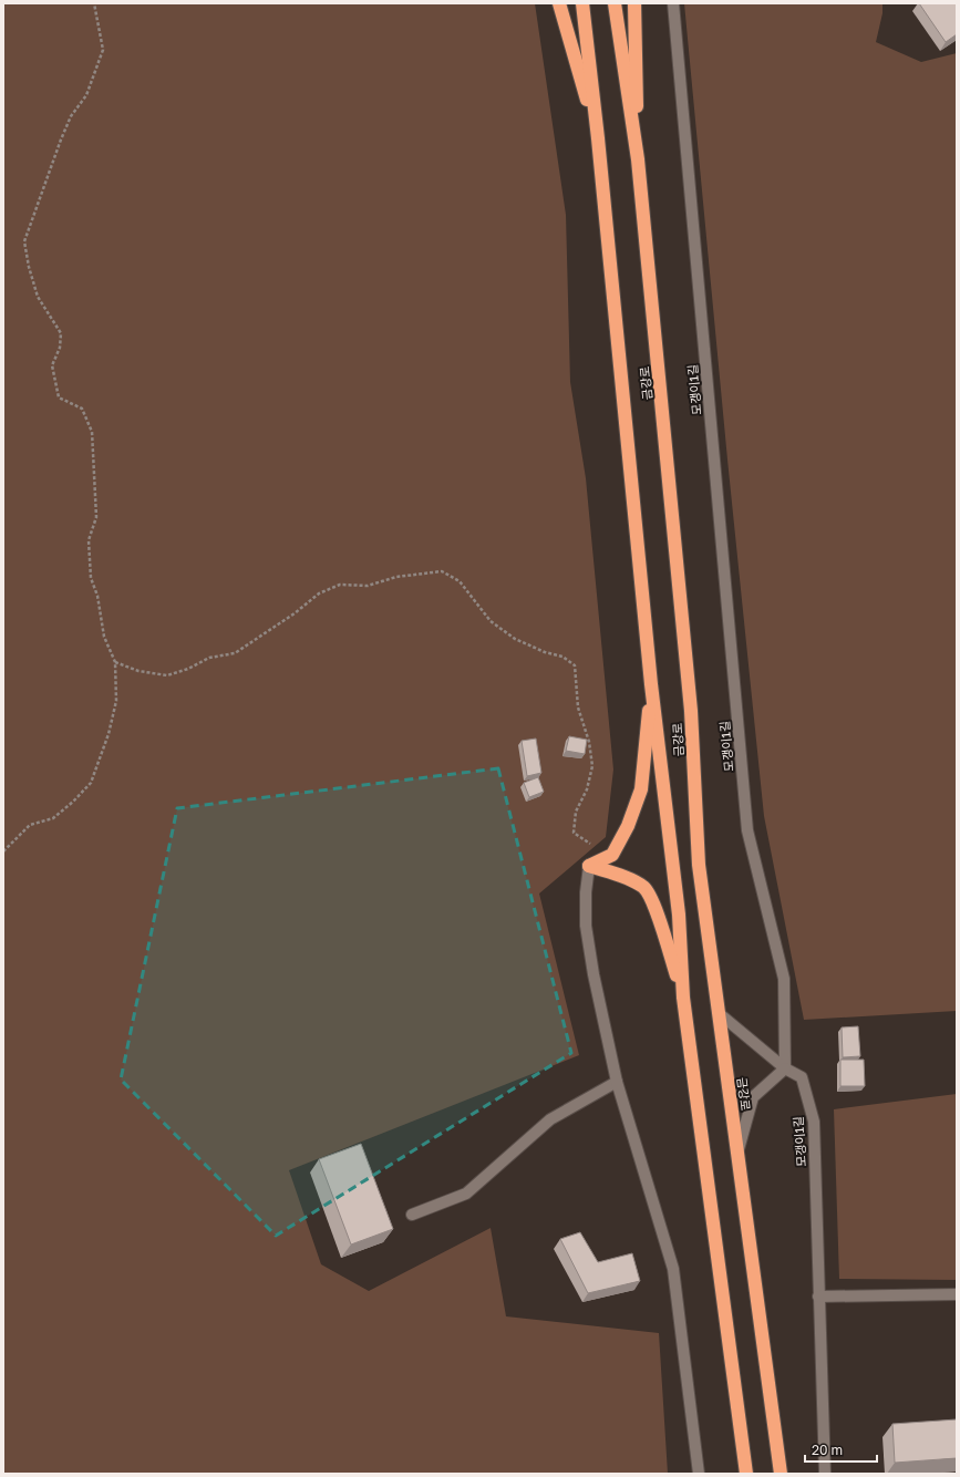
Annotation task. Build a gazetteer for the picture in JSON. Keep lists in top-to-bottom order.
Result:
{
  "streets": {
    "highway": ["금강로"],
    "street": ["모갱이1길"]
  },
  "scale_bar": "20 m"
}
